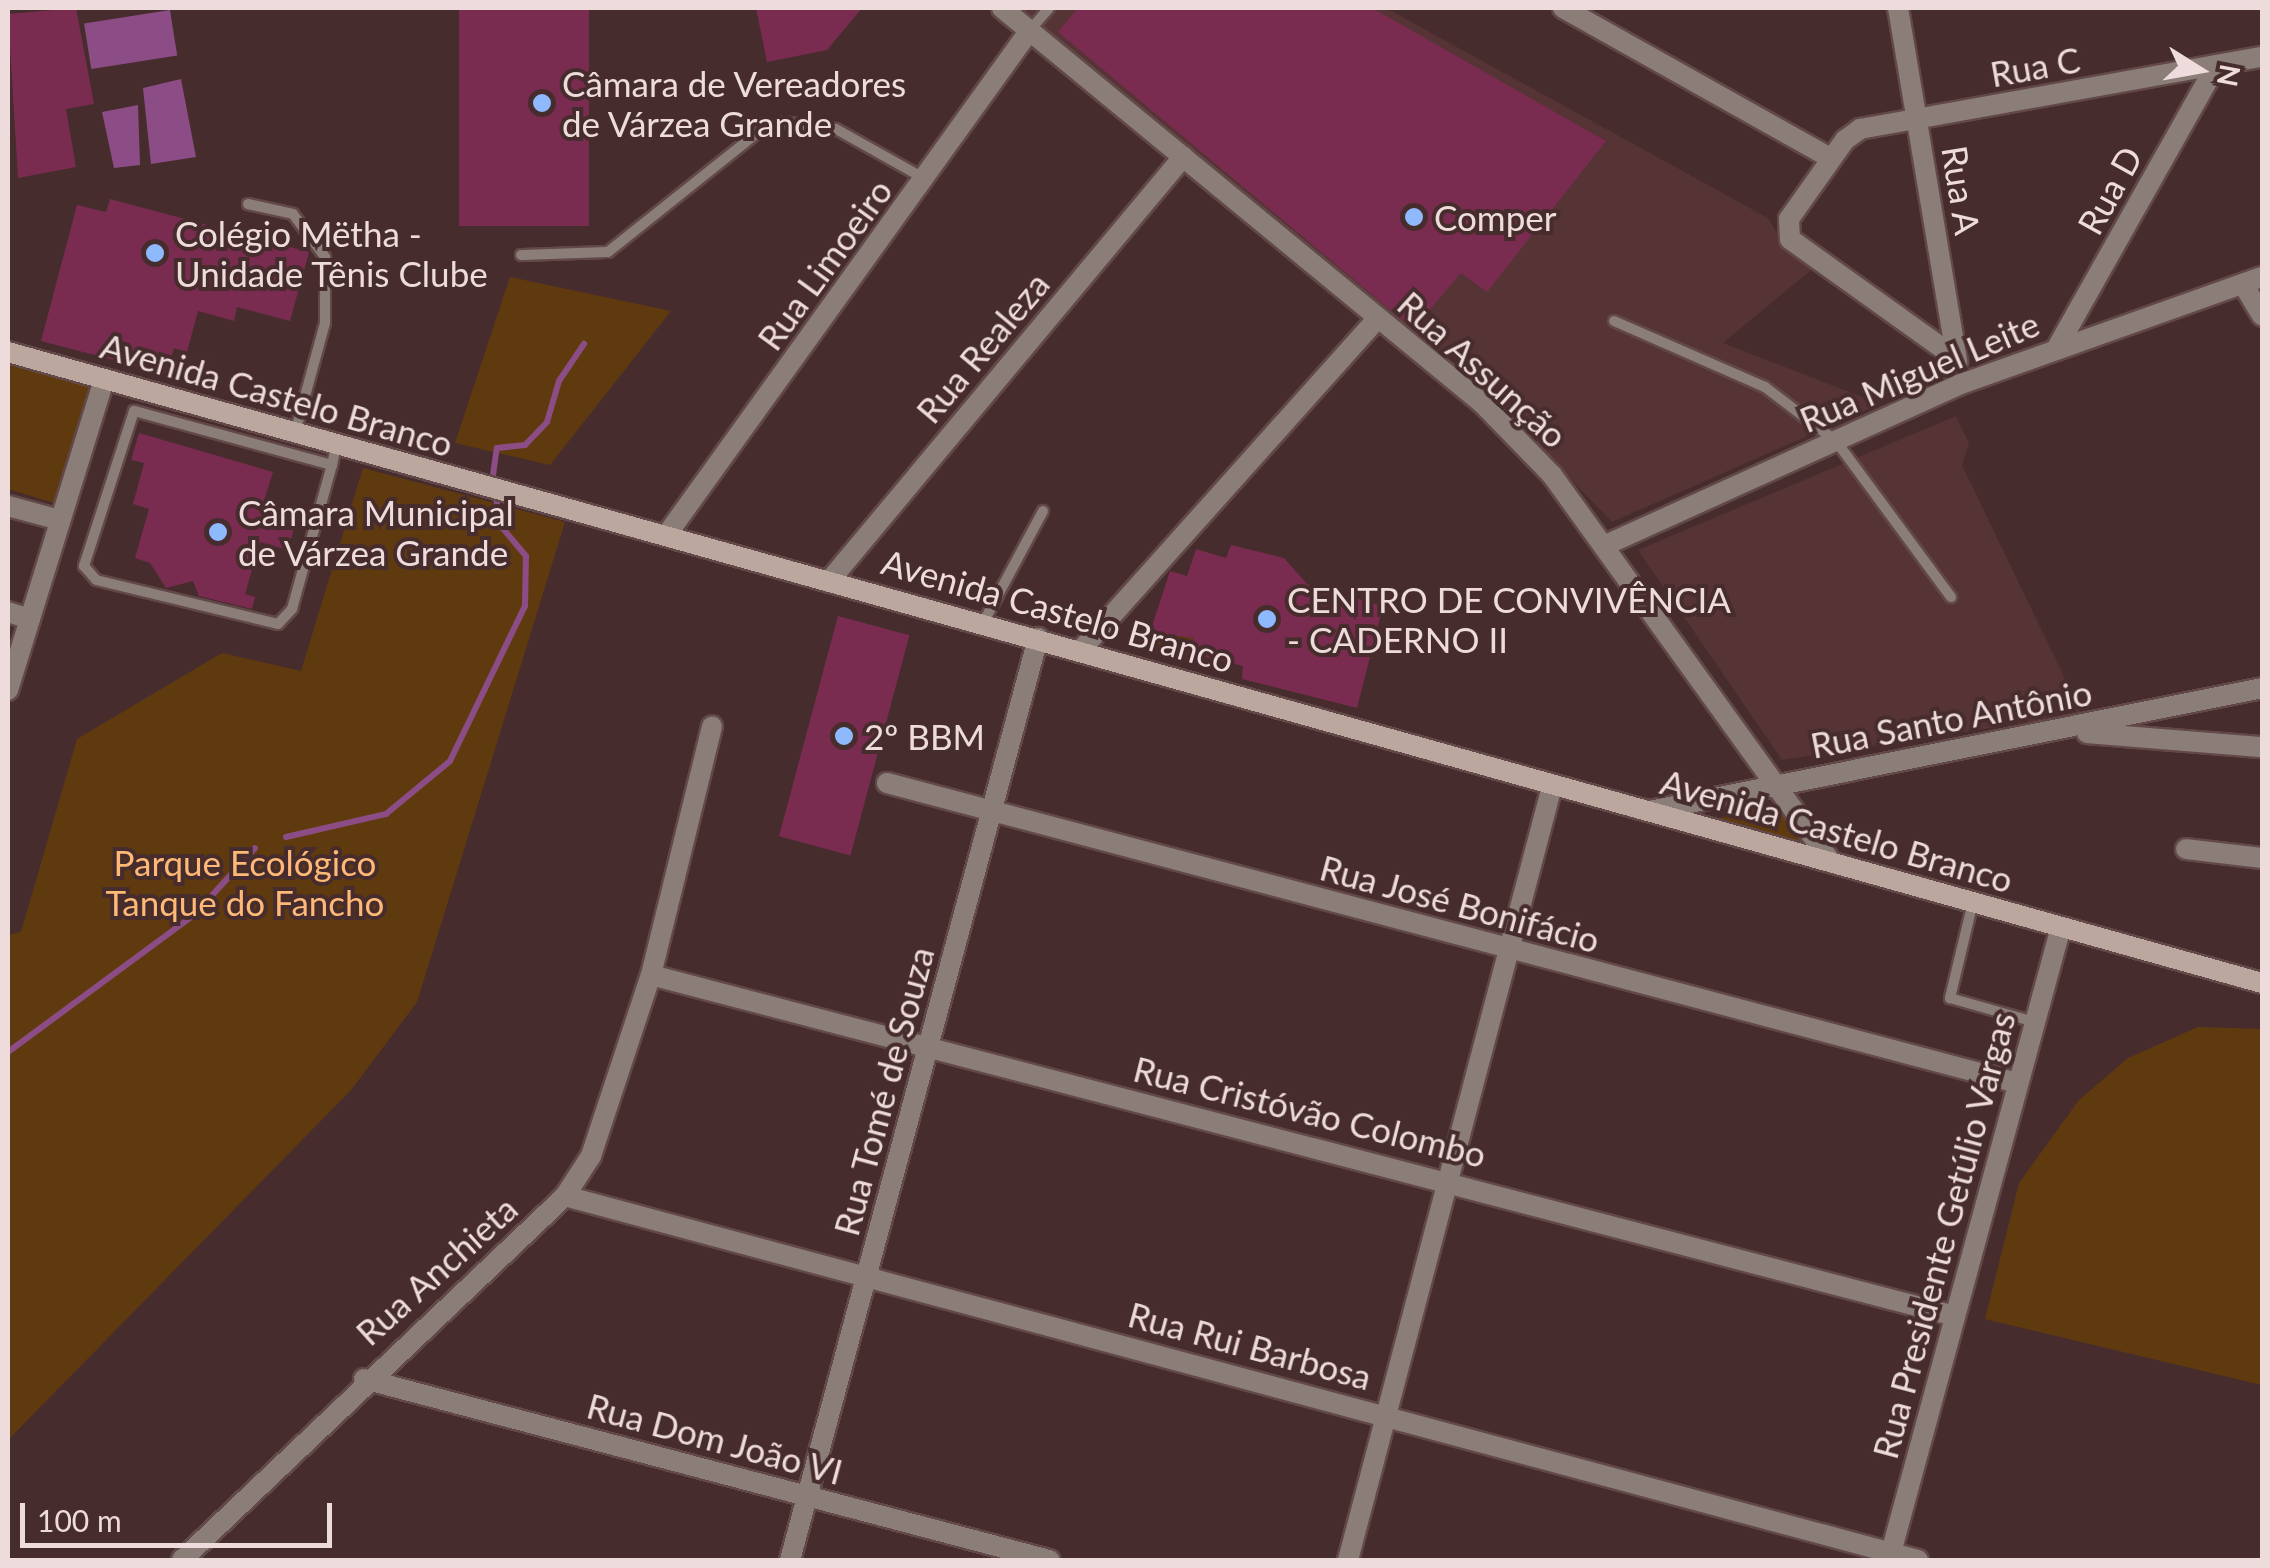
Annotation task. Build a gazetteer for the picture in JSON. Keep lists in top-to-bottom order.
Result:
{
  "streets": {
    "street": [
      "Rua C",
      "Rua A",
      "Rua D",
      "Rua Limoeiro",
      "Rua Realeza",
      "Rua Assunção",
      "Rua Miguel Leite",
      "Avenida Castelo Branco",
      "Rua Santo Antônio",
      "Rua José Bonifácio",
      "Rua Tomé de Souza",
      "Rua Cristóvão Colombo",
      "Rua Presidente Getúlio Vargas",
      "Rua Anchieta",
      "Rua Rui Barbosa",
      "Rua Dom João VI"
    ]
  },
  "crossings": [
    ["Rua C", "Rua A"],
    ["Rua C", "Rua D"],
    ["Rua A", "Rua Miguel Leite"],
    ["Rua D", "Rua Miguel Leite"],
    ["Rua Limoeiro", "Rua Assunção"],
    ["Rua Limoeiro", "Avenida Castelo Branco"],
    ["Rua Realeza", "Rua Assunção"],
    ["Rua Realeza", "Avenida Castelo Branco"],
    ["Rua Assunção", "Rua Miguel Leite"],
    ["Rua Assunção", "Avenida Castelo Branco"],
    ["Rua Assunção", "Rua Santo Antônio"],
    ["Avenida Castelo Branco", "Rua Santo Antônio"],
    ["Avenida Castelo Branco", "Rua Tomé de Souza"],
    ["Avenida Castelo Branco", "Rua Presidente Getúlio Vargas"],
    ["Rua José Bonifácio", "Rua Tomé de Souza"],
    ["Rua José Bonifácio", "Rua Presidente Getúlio Vargas"],
    ["Rua Tomé de Souza", "Rua Cristóvão Colombo"],
    ["Rua Tomé de Souza", "Rua Rui Barbosa"],
    ["Rua Tomé de Souza", "Rua Dom João VI"],
    ["Rua Cristóvão Colombo", "Rua Presidente Getúlio Vargas"],
    ["Rua Cristóvão Colombo", "Rua Anchieta"],
    ["Rua Presidente Getúlio Vargas", "Rua Rui Barbosa"],
    ["Rua Anchieta", "Rua Rui Barbosa"],
    ["Rua Anchieta", "Rua Dom João VI"]
  ],
  "parks": ["Parque Ecológico Tanque do Fancho"],
  "places": [
    "Câmara de Vereadores de Várzea Grande",
    "Comper",
    "Colégio Mëtha - Unidade Tênis Clube",
    "Câmara Municipal de Várzea Grande",
    "CENTRO DE CONVIVÊNCIA - CADERNO II",
    "2º BBM"
  ],
  "scale_bar": "100 m",
  "north": "right"
}
